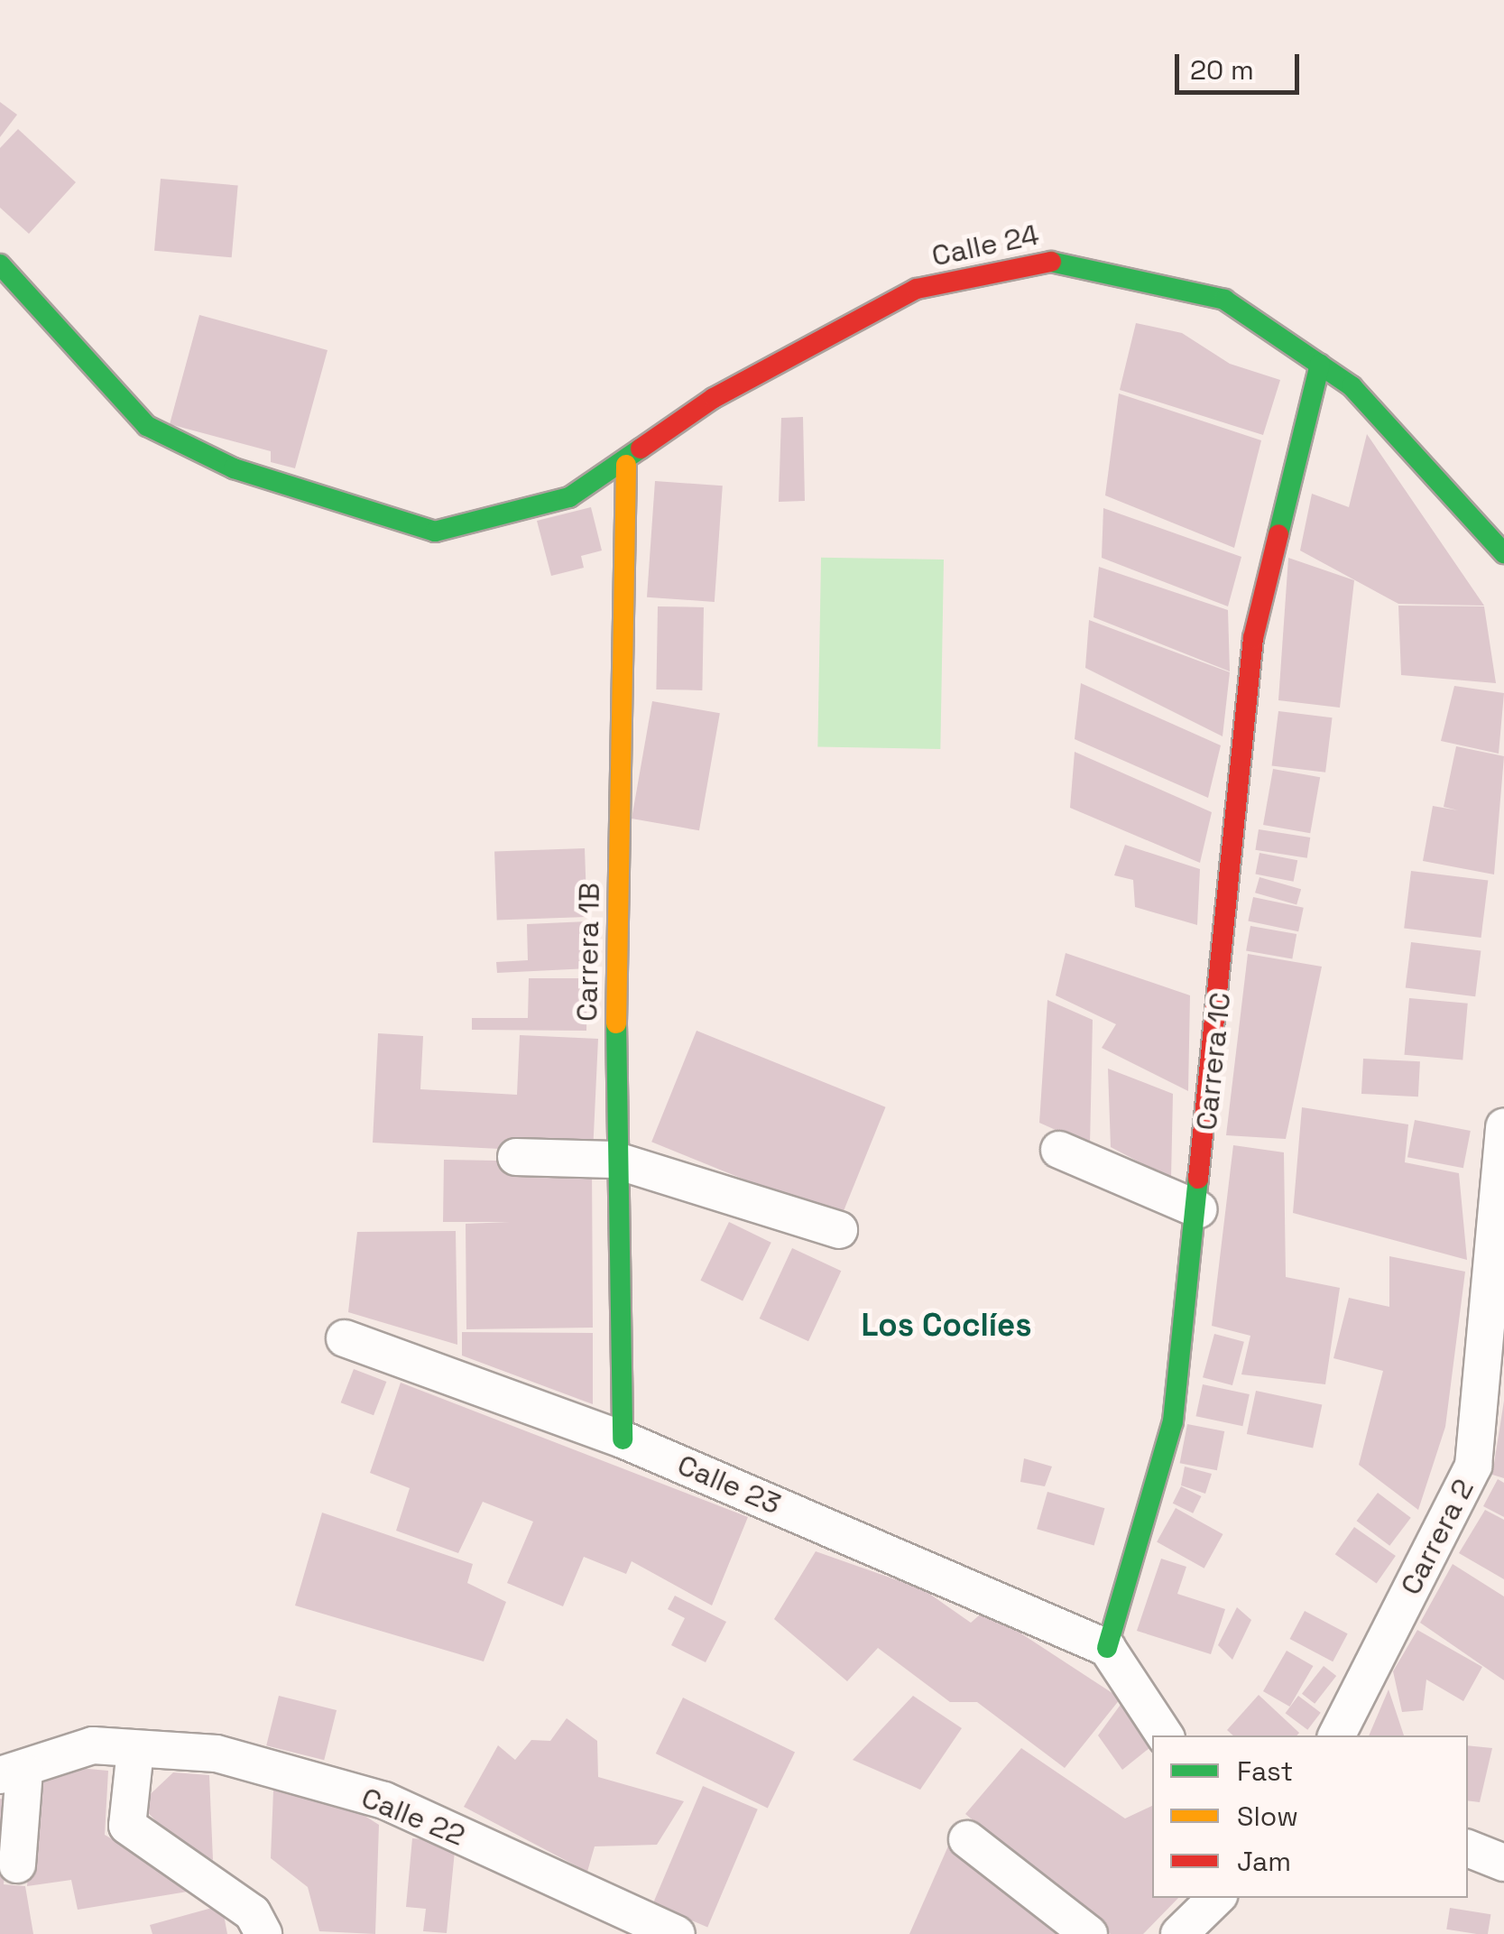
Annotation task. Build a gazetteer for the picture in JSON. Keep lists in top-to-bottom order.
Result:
{
  "streets": {
    "street": [
      "Calle 24",
      "Carrera 1B",
      "Carrera 1C",
      "Calle 23",
      "Carrera 2",
      "Calle 22"
    ]
  },
  "crossings": [
    ["Calle 24", "Carrera 1B"],
    ["Calle 24", "Carrera 1C"],
    ["Carrera 1B", "Calle 23"],
    ["Carrera 1C", "Calle 23"]
  ],
  "districts": ["Los Coclíes"],
  "legend": ["Fast", "Slow", "Jam"],
  "scale_bar": "20 m"
}
